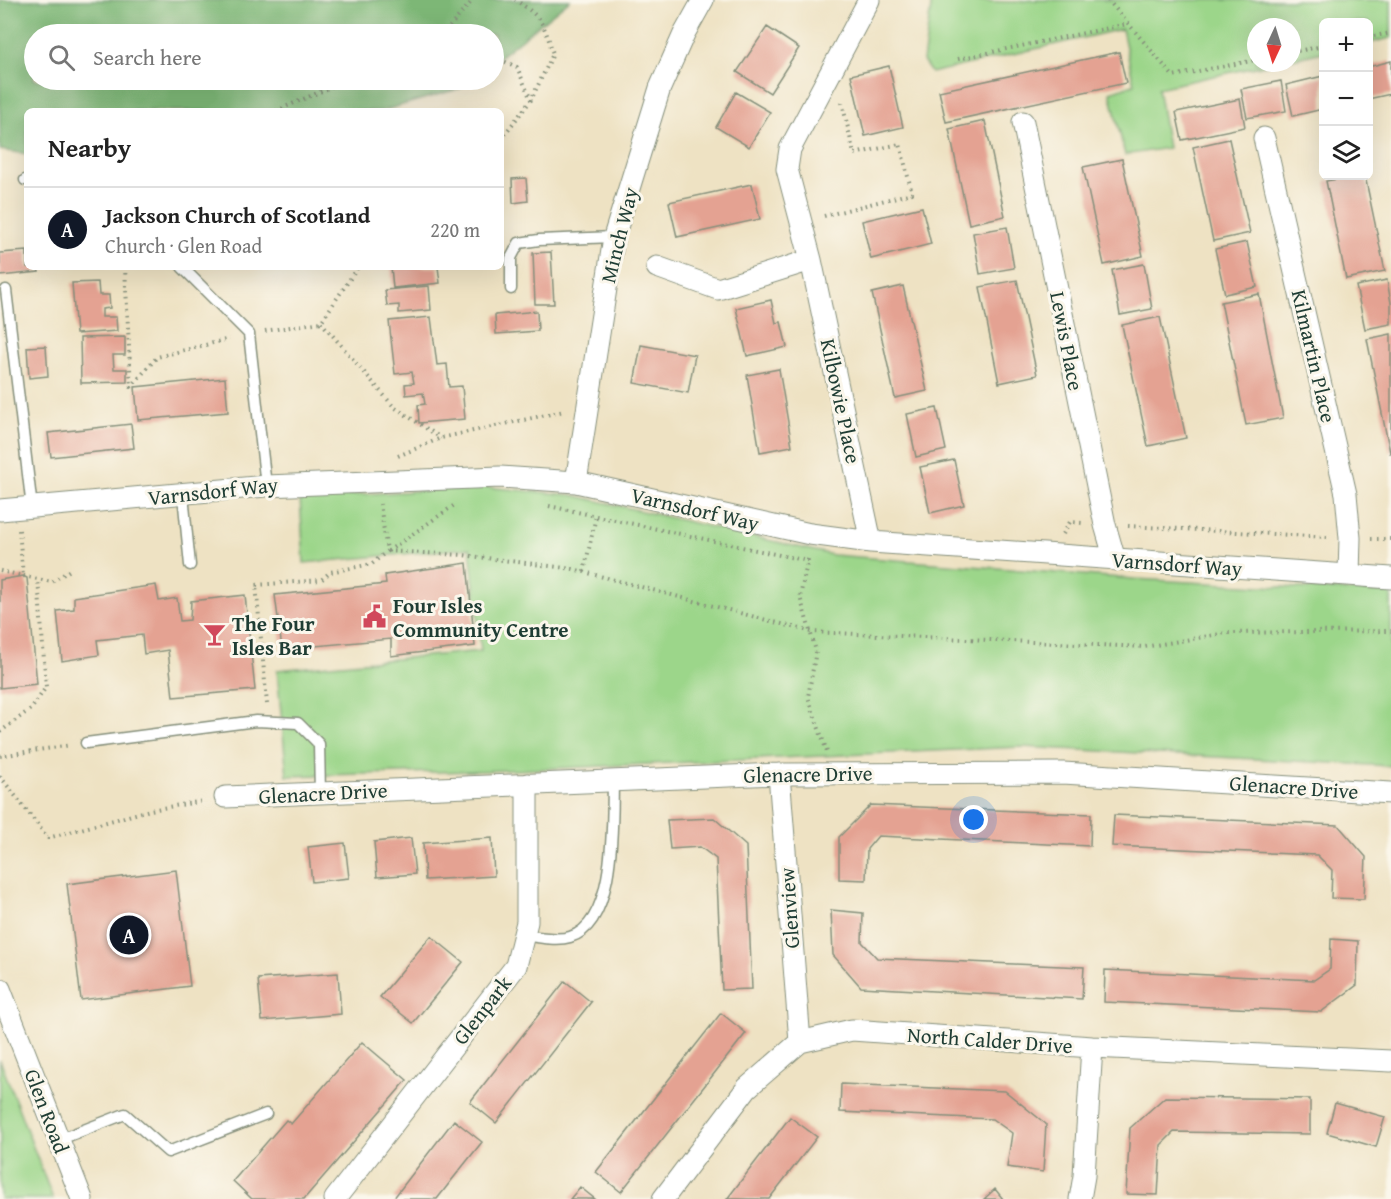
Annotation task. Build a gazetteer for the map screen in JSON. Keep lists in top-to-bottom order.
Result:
{
  "streets": {
    "street": [
      "Minch Way",
      "Lewis Place",
      "Kilmartin Place",
      "Kilbowie Place",
      "Varnsdorf Way",
      "Glenacre Drive",
      "Glenview",
      "Glenpark",
      "North Calder Drive",
      "Glen Road"
    ]
  },
  "crossings": [
    ["Minch Way", "Varnsdorf Way"],
    ["Lewis Place", "Varnsdorf Way"],
    ["Kilmartin Place", "Varnsdorf Way"],
    ["Kilbowie Place", "Varnsdorf Way"],
    ["Glenacre Drive", "Glenview"],
    ["Glenacre Drive", "Glenpark"],
    ["Glenview", "North Calder Drive"]
  ],
  "places": {
    "public building": ["Four Isles Community Centre"],
    "bar": ["The Four Isles Bar"]
  },
  "north": "bottom",
  "page": {
    "map_buttons": ["+", "−"],
    "search": "Search here",
    "heading": "Nearby",
    "list": [
      {
        "mark": "A",
        "name": "Jackson Church of Scotland",
        "note": "Church · Glen Road",
        "value": "220 m"
      }
    ],
    "pins": "A"
  }
}
